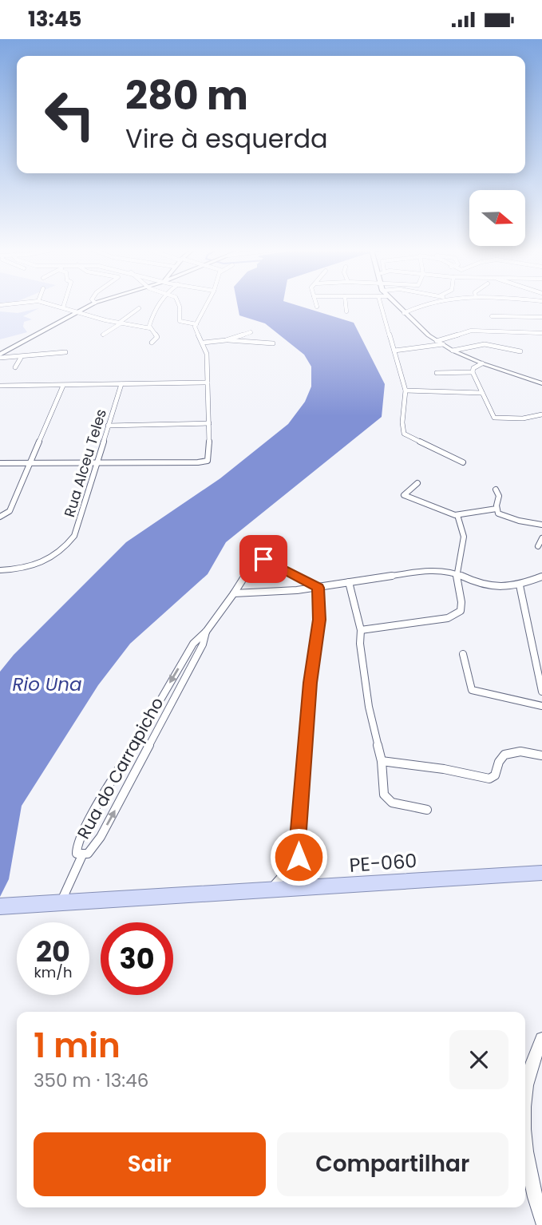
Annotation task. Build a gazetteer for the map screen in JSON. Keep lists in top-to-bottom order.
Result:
{
  "streets": {
    "main road": ["PE-060"],
    "street": ["Rua Alceu Teles", "Rua do Carrapicho"]
  },
  "water": ["Rio Una"],
  "north": "right",
  "page": {
    "status": "13:45",
    "turn": ["280 m", "Vire à esquerda"],
    "speed": "20 km/h",
    "limit": "30",
    "heading": ["1 min", "350 m · 13:46"],
    "buttons": ["Sair", "Compartilhar"]
  }
}
